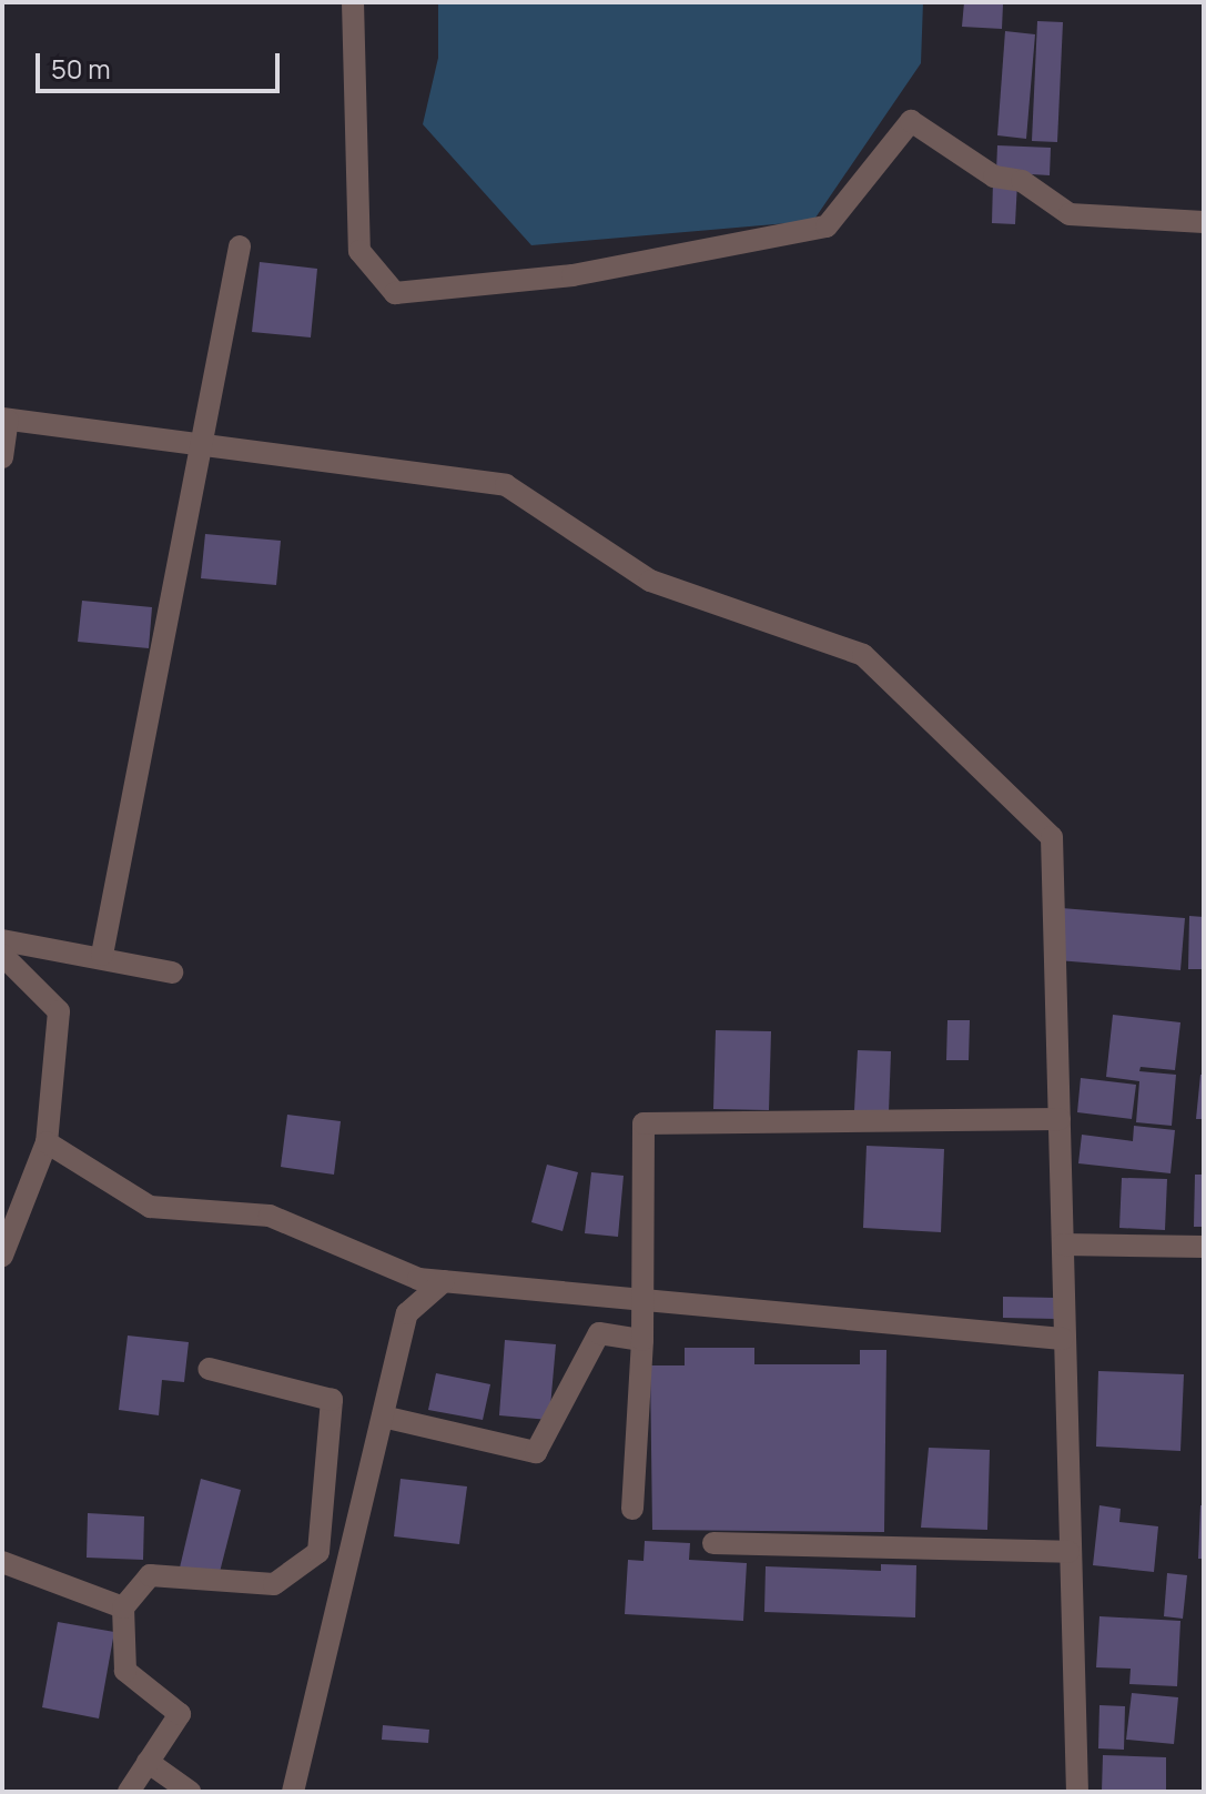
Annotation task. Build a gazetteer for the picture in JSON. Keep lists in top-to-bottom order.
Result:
{
  "scale_bar": "50 m"
}
